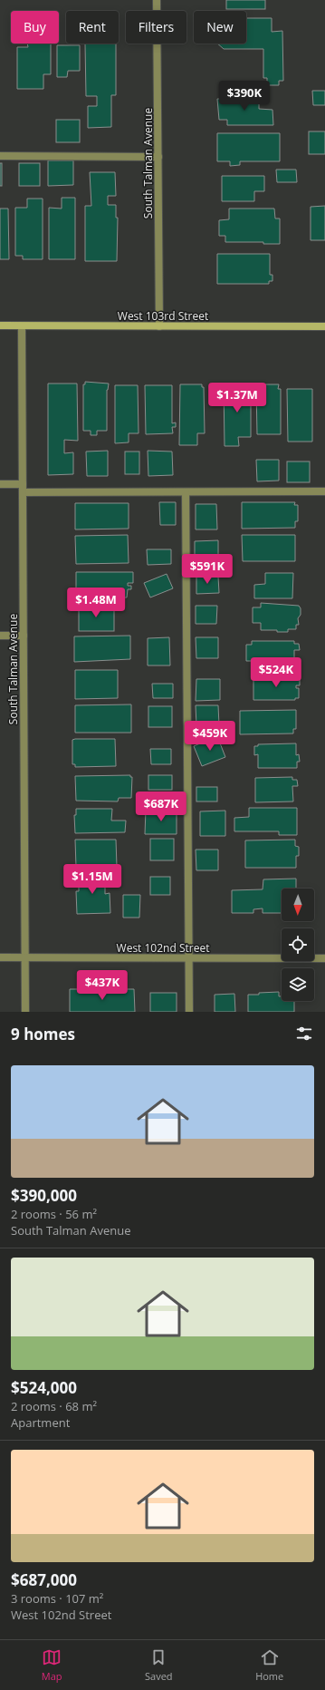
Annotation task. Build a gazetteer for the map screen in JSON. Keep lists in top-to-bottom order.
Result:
{
  "streets": {
    "main road": ["West 103rd Street"],
    "street": ["South Talman Avenue", "West 102nd Street"]
  },
  "crossings": [
    ["South Talman Avenue", "West 103rd Street"],
    ["South Talman Avenue", "West 102nd Street"]
  ],
  "north": "bottom",
  "page": {
    "chip": [
      "Buy",
      "Rent",
      "Filters",
      "New"
    ],
    "price": [
      "$390K",
      "$1.37M",
      "$591K",
      "$1.48M",
      "$524K",
      "$459K",
      "$687K",
      "$1.15M",
      "$437K"
    ],
    "heading": "9 homes",
    "list": [
      {
        "name": "$390,000",
        "note": "2 rooms · 56 m² · South Talman Avenue"
      },
      {
        "name": "$524,000",
        "note": "2 rooms · 68 m² · Apartment"
      },
      {
        "name": "$687,000",
        "note": "3 rooms · 107 m² · West 102nd Street"
      }
    ],
    "tabs": ["Map", "Saved", "Home"]
  }
}
